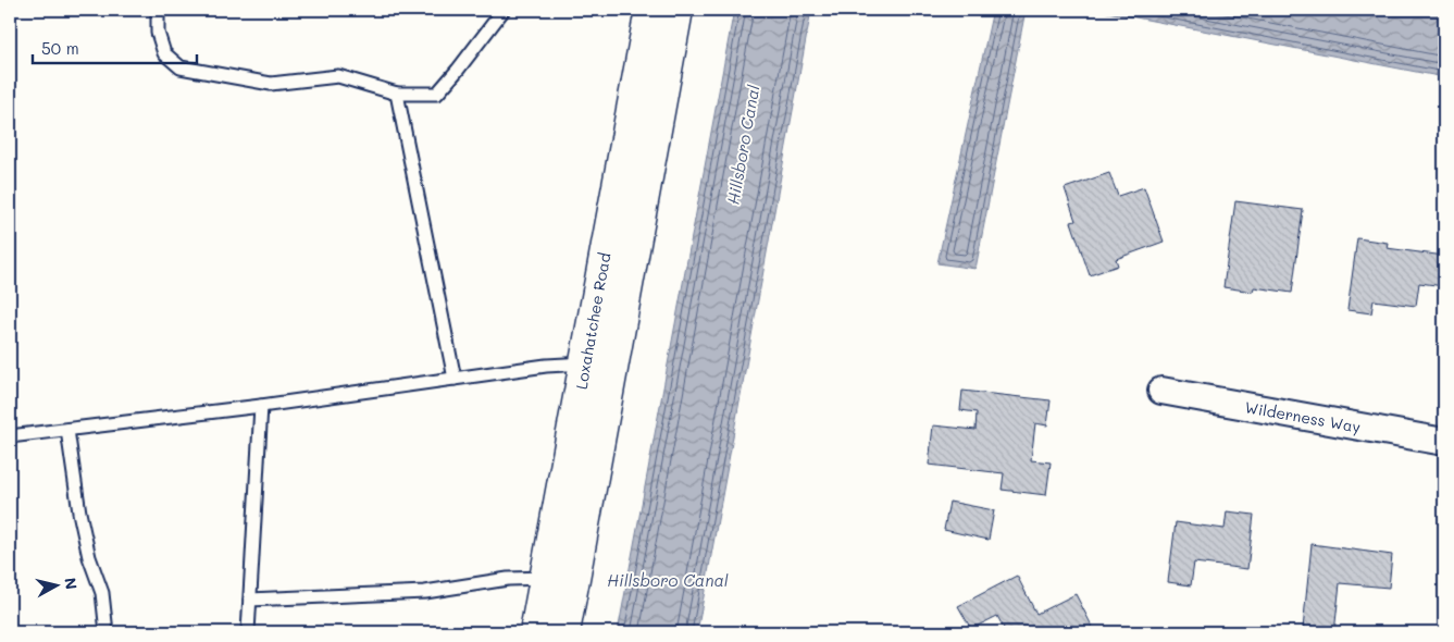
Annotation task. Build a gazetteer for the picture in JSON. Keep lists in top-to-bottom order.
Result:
{
  "streets": {
    "main road": ["Loxahatchee Road"],
    "street": ["Wilderness Way"]
  },
  "water": ["Hillsboro Canal"],
  "scale_bar": "50 m",
  "north": "right"
}
